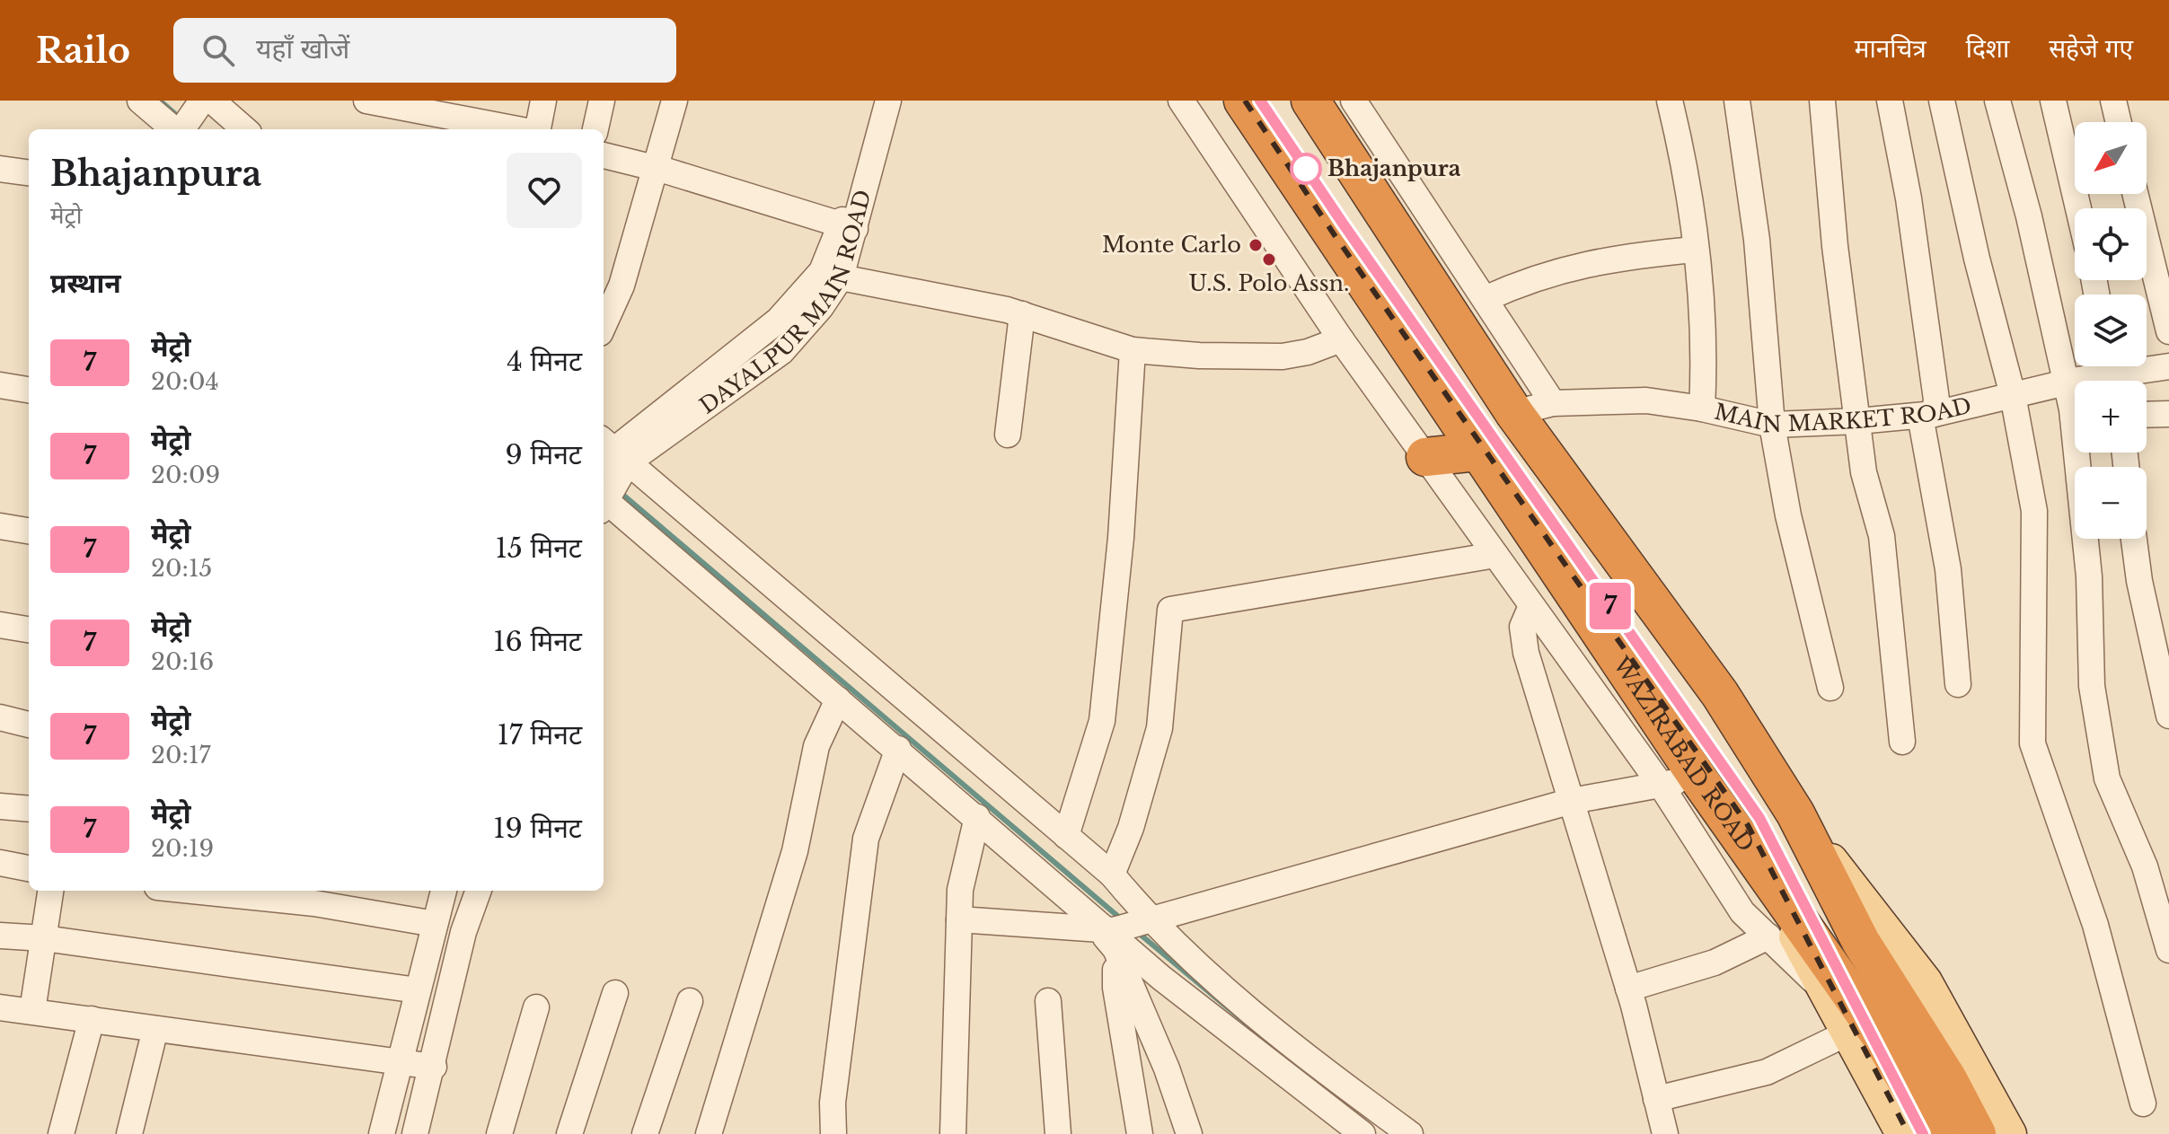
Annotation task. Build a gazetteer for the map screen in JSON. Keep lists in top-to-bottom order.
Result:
{
  "streets": {
    "highway": ["WAZIRABAD ROAD"],
    "street": ["DAYALPUR MAIN ROAD", "MAIN MARKET ROAD"]
  },
  "crossings": [
    ["MAIN MARKET ROAD", "WAZIRABAD ROAD"]
  ],
  "places": ["Bhajanpura", "Monte Carlo", "U.S. Polo Assn."],
  "lines": ["metro line 7"],
  "north": "bottom left",
  "page": {
    "header": "Railo",
    "search": "यहाँ खोजें",
    "nav": ["मानचित्र", "दिशा", "सहेजे गए"],
    "on_map": "7",
    "map_buttons": ["+", "−"],
    "heading": [
      ["Bhajanpura", "मेट्रो"],
      "प्रस्थान"
    ],
    "list": [
      {
        "mark": "7",
        "name": "मेट्रो",
        "note": "20:04",
        "value": "4 मिनट"
      },
      {
        "mark": "7",
        "name": "मेट्रो",
        "note": "20:09",
        "value": "9 मिनट"
      },
      {
        "mark": "7",
        "name": "मेट्रो",
        "note": "20:15",
        "value": "15 मिनट"
      },
      {
        "mark": "7",
        "name": "मेट्रो",
        "note": "20:16",
        "value": "16 मिनट"
      },
      {
        "mark": "7",
        "name": "मेट्रो",
        "note": "20:17",
        "value": "17 मिनट"
      },
      {
        "mark": "7",
        "name": "मेट्रो",
        "note": "20:19",
        "value": "19 मिनट"
      }
    ]
  }
}
